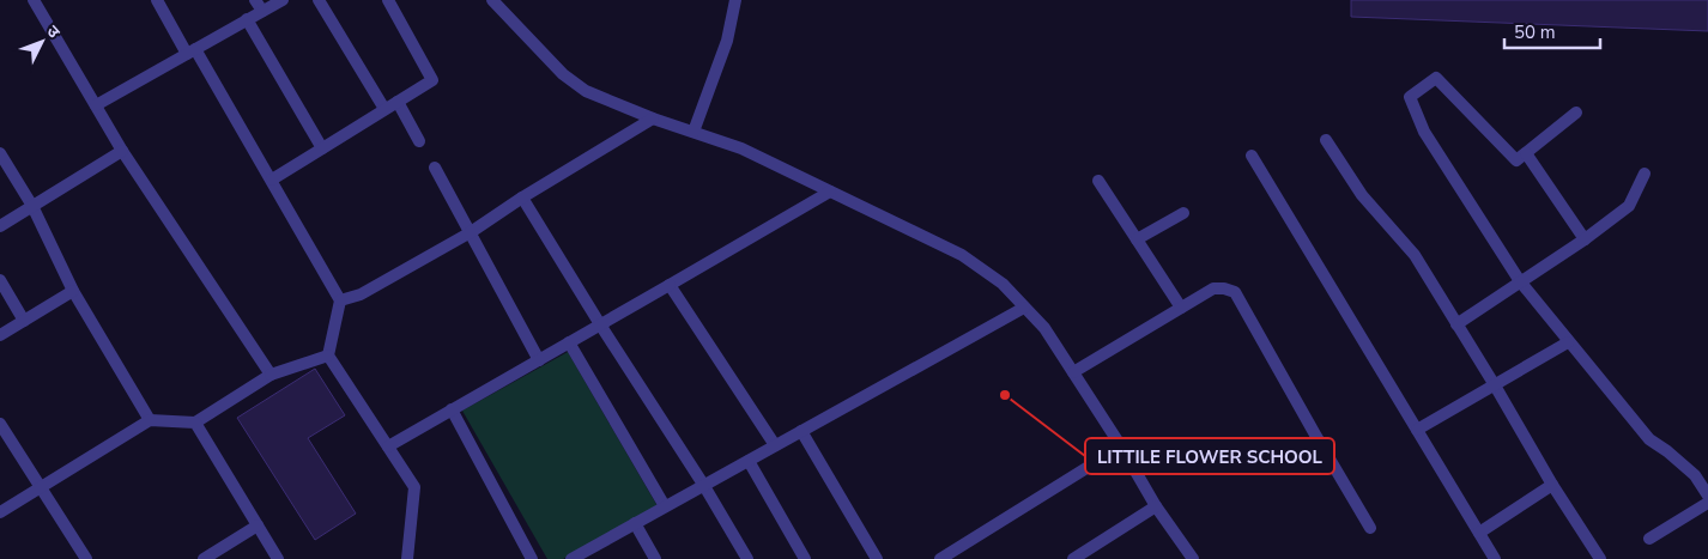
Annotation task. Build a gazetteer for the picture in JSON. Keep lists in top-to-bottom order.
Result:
{
  "places": ["LITTILE FLOWER SCHOOL"],
  "scale_bar": "50 m",
  "north": "top right"
}
